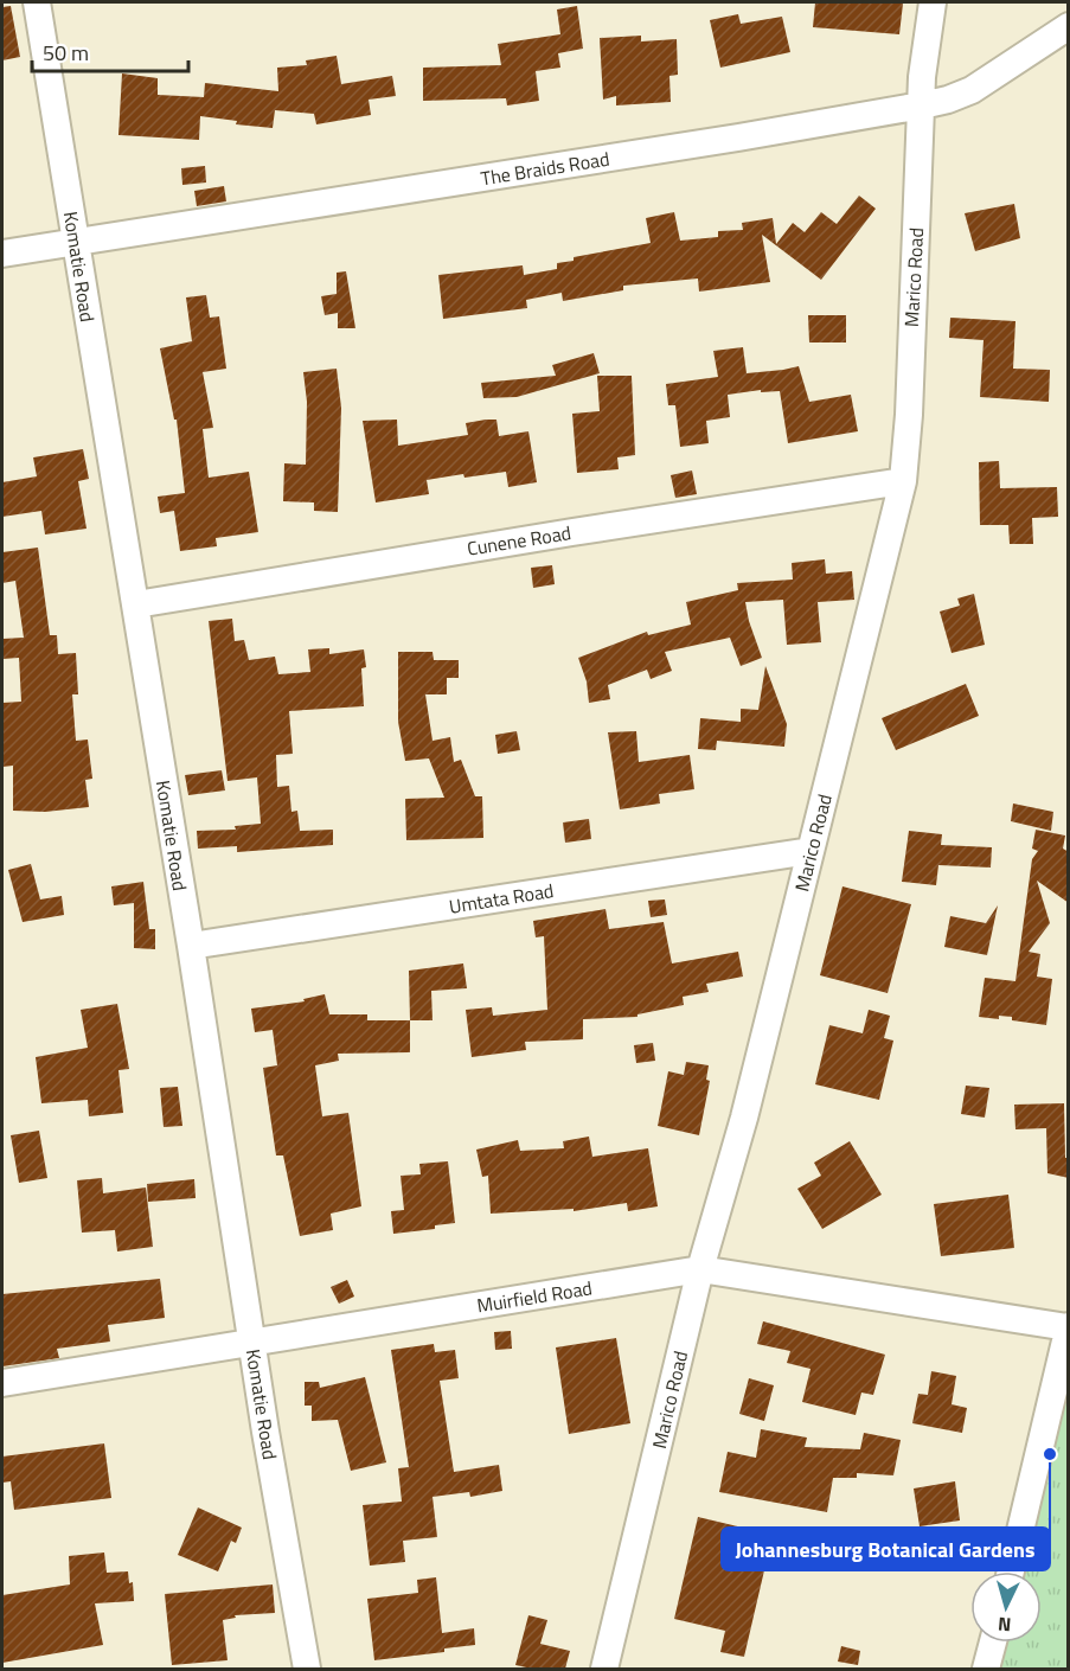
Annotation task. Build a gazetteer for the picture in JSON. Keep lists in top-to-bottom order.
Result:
{
  "streets": {
    "street": [
      "The Braids Road",
      "Komatie Road",
      "Marico Road",
      "Cunene Road",
      "Umtata Road",
      "Muirfield Road"
    ]
  },
  "crossings": [
    ["The Braids Road", "Komatie Road"],
    ["The Braids Road", "Marico Road"],
    ["Komatie Road", "Cunene Road"],
    ["Komatie Road", "Umtata Road"],
    ["Komatie Road", "Muirfield Road"],
    ["Marico Road", "Cunene Road"],
    ["Marico Road", "Umtata Road"],
    ["Marico Road", "Muirfield Road"]
  ],
  "places": ["Johannesburg Botanical Gardens"],
  "scale_bar": "50 m",
  "north": "bottom"
}
